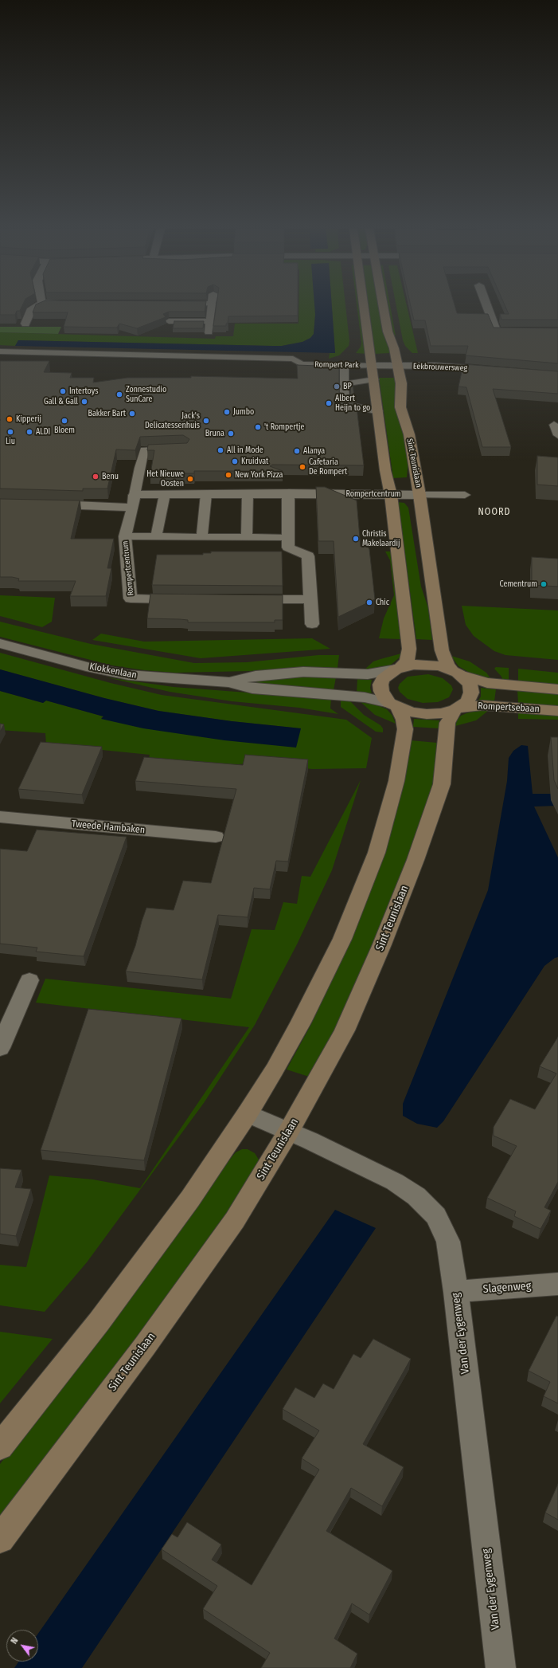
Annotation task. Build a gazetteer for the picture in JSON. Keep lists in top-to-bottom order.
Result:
{
  "streets": {
    "street": [
      "Eekbrouwersweg",
      "Sint Teunislaan",
      "Rompertcentrum",
      "Klokkenlaan",
      "Rompertsebaan",
      "Tweede Hambaken",
      "Slagenweg",
      "Van der Eygenweg"
    ],
    "lane": ["Rompert Park"]
  },
  "crossings": [
    ["Rompert Park", "Eekbrouwersweg"],
    ["Eekbrouwersweg", "Sint Teunislaan"],
    ["Sint Teunislaan", "Rompertcentrum"],
    ["Sint Teunislaan", "Rompertsebaan"],
    ["Sint Teunislaan", "Van der Eygenweg"],
    ["Klokkenlaan", "Rompertsebaan"],
    ["Slagenweg", "Van der Eygenweg"]
  ],
  "districts": ["NOORD"],
  "places": [
    "BP",
    "Intertoys",
    "Zonnestudio SunCare",
    "Gall & Gall",
    "Albert Heijn to go",
    "Jumbo",
    "Bakker Bart",
    "Kipperij",
    "Bloem",
    "Jack's Delicatessenhuis",
    "'t Rompertje",
    "Liu",
    "ALDI",
    "Bruna",
    "All in Mode",
    "Alanya",
    "Kruidvat",
    "Cafetaria De Rompert",
    "New York Pizza",
    "Benu",
    "Het Nieuwe Oosten",
    "Christis Makelaardij",
    "Cementrum",
    "Chic"
  ],
  "north": "top left"
}
